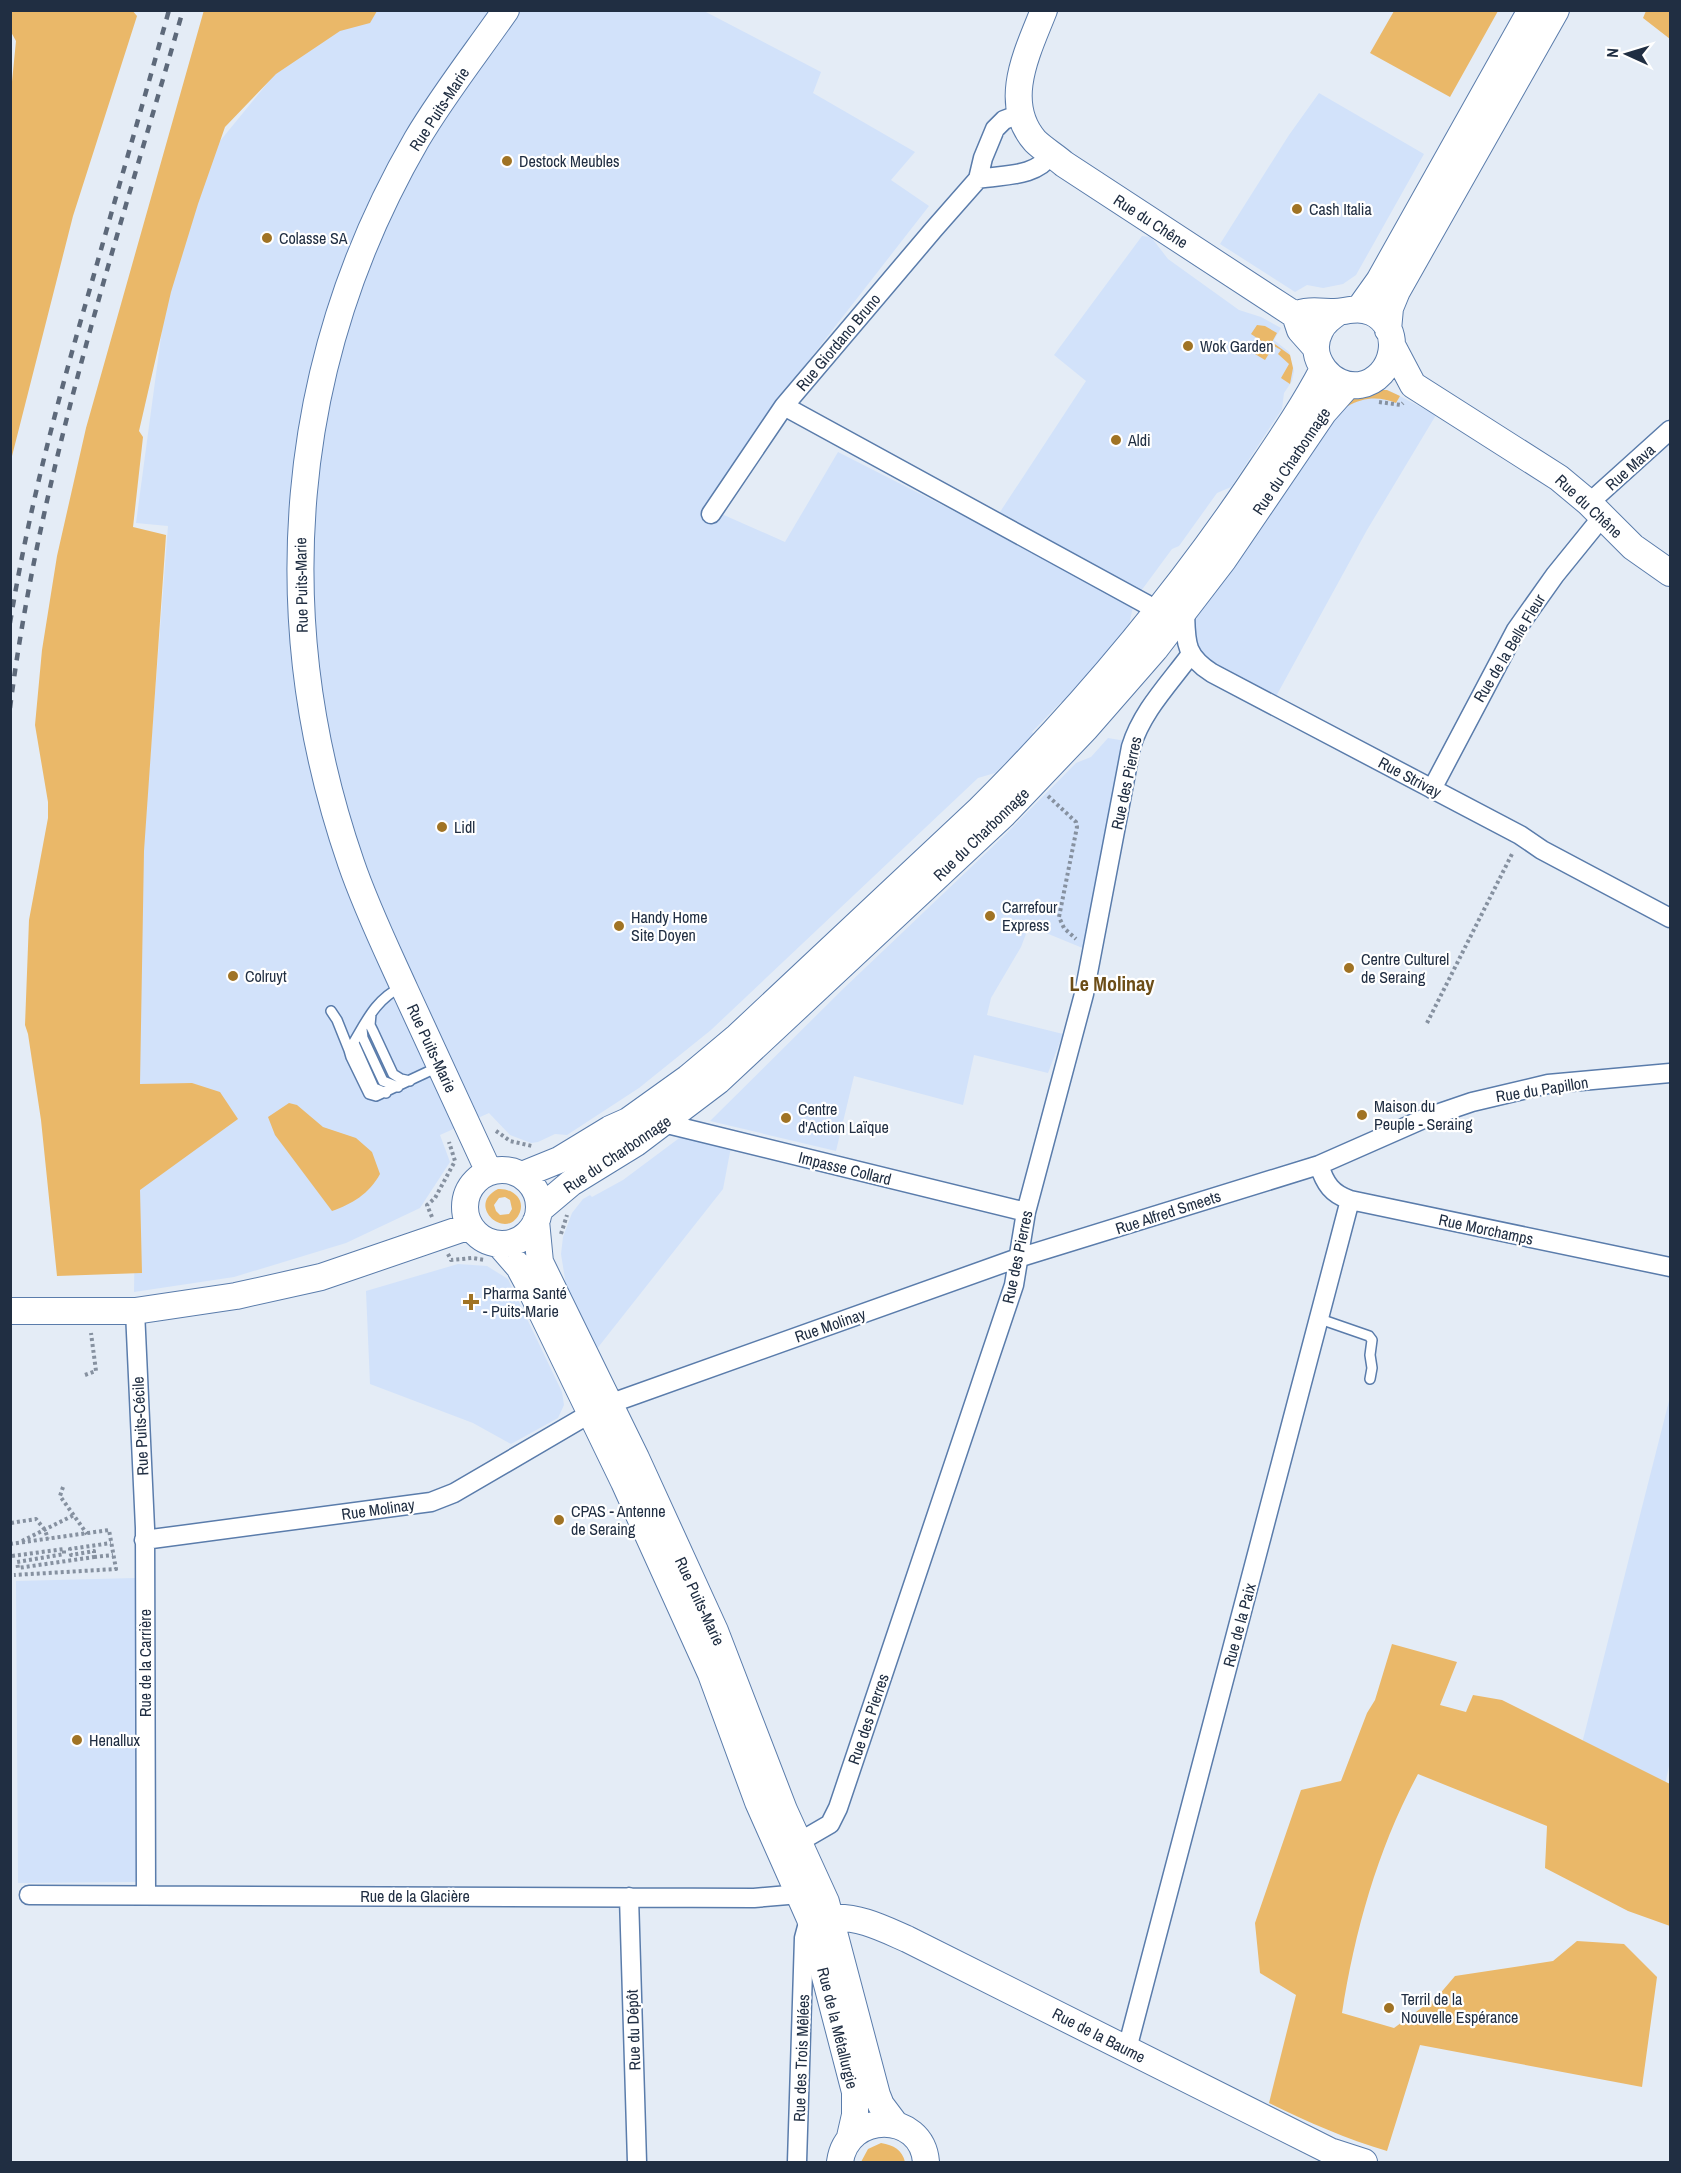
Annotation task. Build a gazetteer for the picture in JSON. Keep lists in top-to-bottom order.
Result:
{
  "streets": {
    "main road": [
      "Rue Puits-Marie",
      "Rue du Chêne",
      "Rue du Charbonnage",
      "Rue de la Métallurgie",
      "Rue de la Baume"
    ],
    "street": [
      "Rue Giordano Bruno",
      "Rue Mava",
      "Rue de la Belle Fleur",
      "Rue Strivay",
      "Rue des Pierres",
      "Rue du Papillon",
      "Impasse Collard",
      "Rue Alfred Smeets",
      "Rue Morchamps",
      "Rue Molinay",
      "Rue Puits-Cécile",
      "Rue de la Paix",
      "Rue de la Carrière",
      "Rue de la Glacière",
      "Rue du Dépôt",
      "Rue des Trois Mêlées"
    ]
  },
  "crossings": [
    ["Rue Puits-Marie", "Rue du Charbonnage"],
    ["Rue Puits-Marie", "Rue des Pierres"],
    ["Rue Puits-Marie", "Rue Molinay"],
    ["Rue Puits-Marie", "Rue de la Glacière"],
    ["Rue Puits-Marie", "Rue de la Métallurgie"],
    ["Rue Puits-Marie", "Rue de la Baume"],
    ["Rue Puits-Marie", "Rue des Trois Mêlées"],
    ["Rue du Chêne", "Rue Giordano Bruno"],
    ["Rue du Chêne", "Rue du Charbonnage"],
    ["Rue du Chêne", "Rue Mava"],
    ["Rue du Chêne", "Rue de la Belle Fleur"],
    ["Rue du Charbonnage", "Impasse Collard"],
    ["Rue Mava", "Rue de la Belle Fleur"],
    ["Rue de la Belle Fleur", "Rue Strivay"],
    ["Rue Strivay", "Rue des Pierres"],
    ["Rue des Pierres", "Impasse Collard"],
    ["Rue des Pierres", "Rue Alfred Smeets"],
    ["Rue des Pierres", "Rue Molinay"],
    ["Rue du Papillon", "Rue Alfred Smeets"],
    ["Rue du Papillon", "Rue Morchamps"],
    ["Rue Alfred Smeets", "Rue Morchamps"],
    ["Rue Alfred Smeets", "Rue Molinay"],
    ["Rue Morchamps", "Rue de la Paix"],
    ["Rue Molinay", "Rue Puits-Cécile"],
    ["Rue Molinay", "Rue de la Carrière"],
    ["Rue Puits-Cécile", "Rue de la Carrière"],
    ["Rue de la Paix", "Rue de la Baume"],
    ["Rue de la Carrière", "Rue de la Glacière"],
    ["Rue de la Glacière", "Rue du Dépôt"],
    ["Rue de la Métallurgie", "Rue de la Baume"],
    ["Rue de la Métallurgie", "Rue des Trois Mêlées"],
    ["Rue de la Baume", "Rue des Trois Mêlées"]
  ],
  "districts": ["Le Molinay"],
  "places": {
    "other": [
      "Destock Meubles",
      "Cash Italia",
      "Colasse SA",
      "Wok Garden",
      "Aldi",
      "Lidl",
      "Carrefour Express",
      "Handy Home Site Doyen",
      "Centre Culturel de Seraing",
      "Colruyt",
      "Maison du Peuple - Seraing",
      "Centre d'Action Laïque",
      "CPAS - Antenne de Seraing",
      "Henallux",
      "Terril de la Nouvelle Espérance"
    ],
    "health": ["Pharma Santé - Puits-Marie"]
  },
  "north": "left"
}
